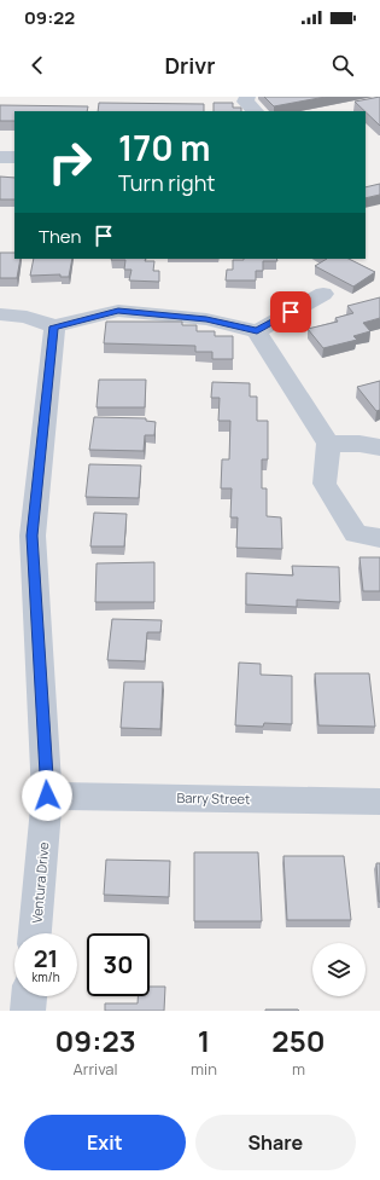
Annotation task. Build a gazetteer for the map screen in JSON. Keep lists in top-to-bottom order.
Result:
{
  "streets": {
    "street": ["Barry Street", "Ventura Drive"]
  },
  "crossings": [
    ["Barry Street", "Ventura Drive"]
  ],
  "page": {
    "status": "09:22",
    "header": "Drivr",
    "turn": ["170 m", "Turn right"],
    "then": "Then",
    "speed": "21 km/h",
    "limit": "30",
    "eta": [
      "09:23",
      "Arrival",
      "1",
      "min",
      "250",
      "m"
    ],
    "buttons": ["Exit", "Share"]
  }
}
